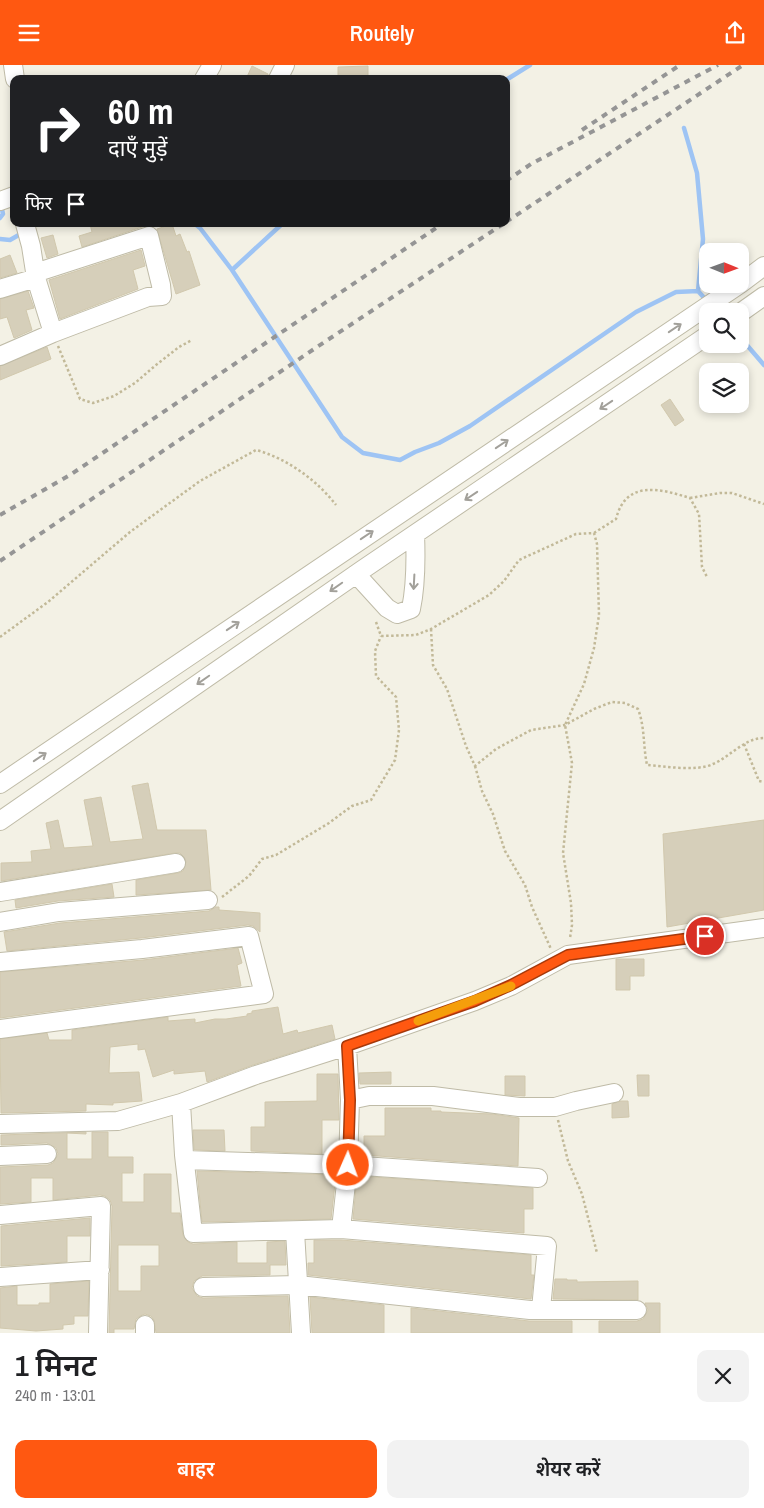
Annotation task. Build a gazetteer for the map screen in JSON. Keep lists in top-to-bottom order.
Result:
{
  "north": "right",
  "page": {
    "header": "Routely",
    "turn": ["60 m", "दाएँ मुड़ें"],
    "then": "फिर",
    "heading": ["1 मिनट", "240 m · 13:01"],
    "buttons": ["बाहर", "शेयर करें"]
  }
}
